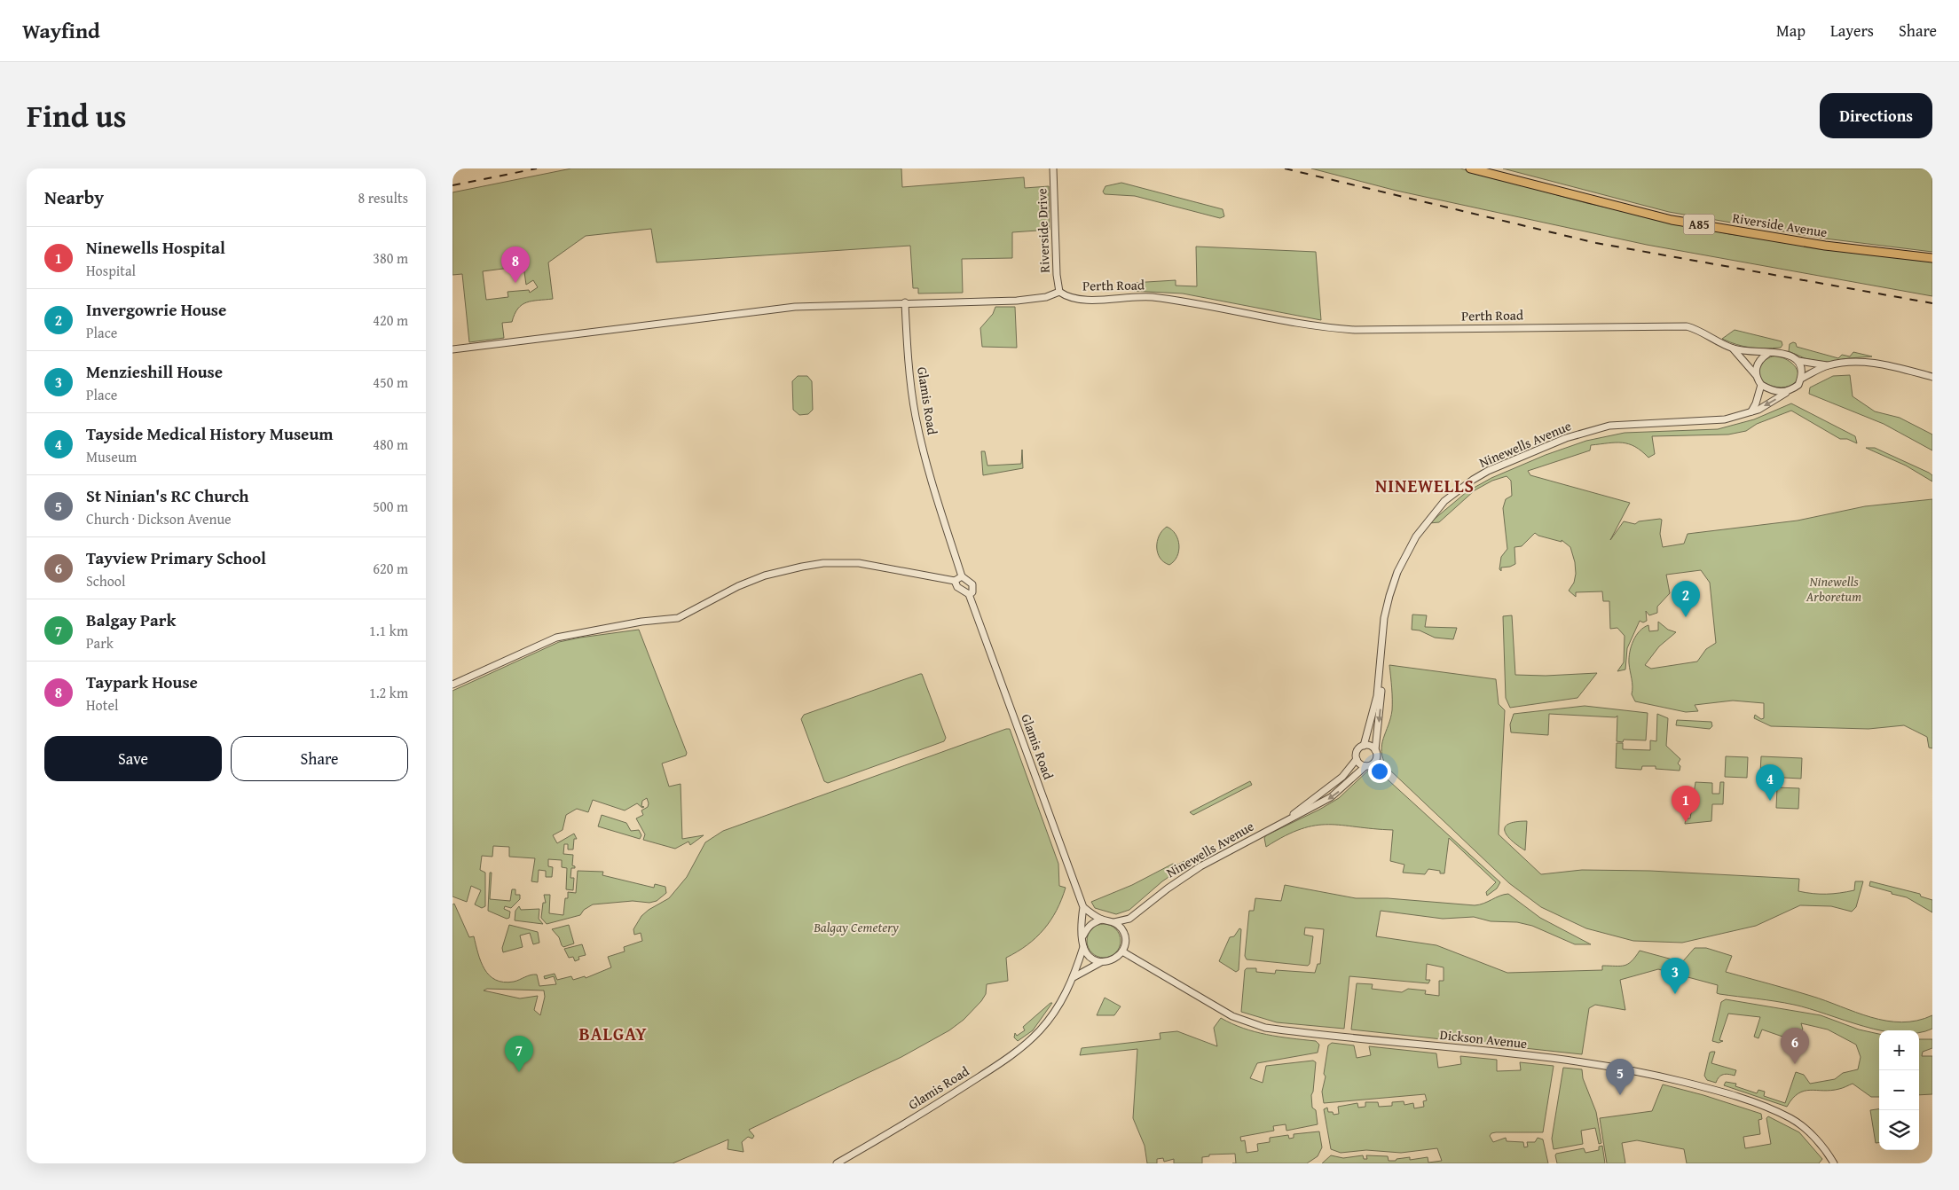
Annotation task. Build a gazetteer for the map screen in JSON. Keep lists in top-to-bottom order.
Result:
{
  "streets": {
    "main road": ["A85", "Riverside Avenue"],
    "street": [
      "Riverside Drive",
      "Perth Road",
      "Glamis Road",
      "Ninewells Avenue",
      "Dickson Avenue"
    ]
  },
  "crossings": [
    ["Riverside Drive", "Perth Road"],
    ["Perth Road", "Ninewells Avenue"],
    ["Glamis Road", "Ninewells Avenue"],
    ["Glamis Road", "Dickson Avenue"],
    ["Ninewells Avenue", "Dickson Avenue"]
  ],
  "districts": ["NINEWELLS", "BALGAY"],
  "parks": ["Ninewells Arboretum", "Balgay Cemetery"],
  "page": {
    "header": "Wayfind",
    "nav": ["Map", "Layers", "Share"],
    "title": "Find us",
    "buttons": [
      "Directions",
      ["Save", "Share"]
    ],
    "heading": ["Nearby", "8 results"],
    "list": [
      {
        "mark": "1",
        "name": "Ninewells Hospital",
        "note": "Hospital",
        "value": "380 m"
      },
      {
        "mark": "2",
        "name": "Invergowrie House",
        "note": "Place",
        "value": "420 m"
      },
      {
        "mark": "3",
        "name": "Menzieshill House",
        "note": "Place",
        "value": "450 m"
      },
      {
        "mark": "4",
        "name": "Tayside Medical History Museum",
        "note": "Museum",
        "value": "480 m"
      },
      {
        "mark": "5",
        "name": "St Ninian's RC Church",
        "note": "Church · Dickson Avenue",
        "value": "500 m"
      },
      {
        "mark": "6",
        "name": "Tayview Primary School",
        "note": "School",
        "value": "620 m"
      },
      {
        "mark": "7",
        "name": "Balgay Park",
        "note": "Park",
        "value": "1.1 km"
      },
      {
        "mark": "8",
        "name": "Taypark House",
        "note": "Hotel",
        "value": "1.2 km"
      }
    ],
    "pins": [
      "8",
      "2",
      "4",
      "1",
      "3",
      "6",
      "7",
      "5"
    ],
    "map_buttons": ["+", "−"]
  }
}
